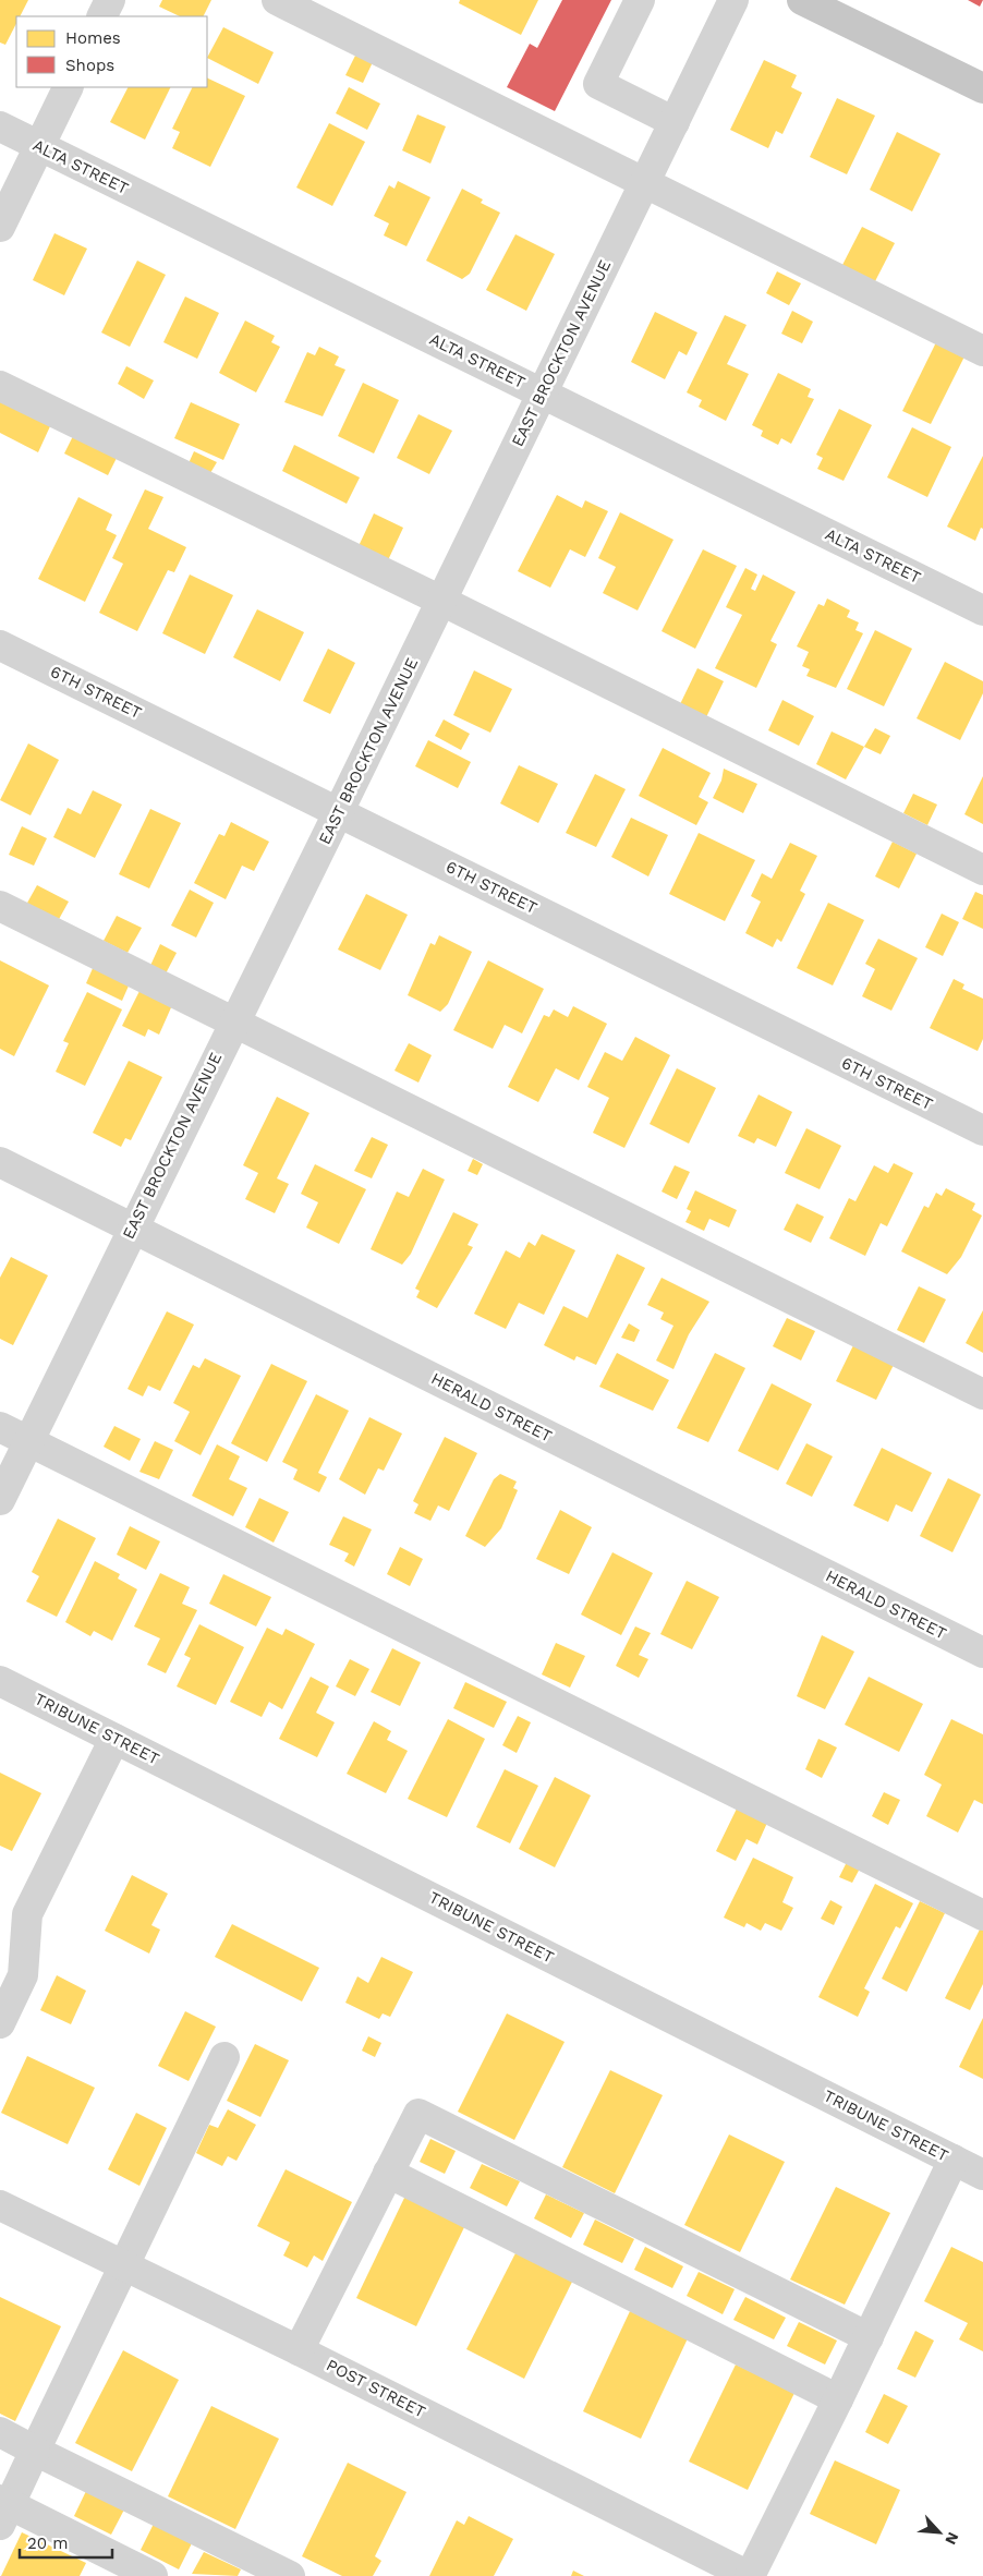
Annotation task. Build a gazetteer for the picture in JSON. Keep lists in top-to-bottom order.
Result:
{
  "streets": {
    "street": [
      "ALTA STREET",
      "EAST BROCKTON AVENUE",
      "6TH STREET",
      "HERALD STREET",
      "TRIBUNE STREET",
      "POST STREET"
    ]
  },
  "crossings": [
    ["ALTA STREET", "EAST BROCKTON AVENUE"],
    ["EAST BROCKTON AVENUE", "6TH STREET"],
    ["EAST BROCKTON AVENUE", "HERALD STREET"]
  ],
  "legend": ["Homes", "Shops"],
  "scale_bar": "20 m",
  "north": "bottom right"
}
